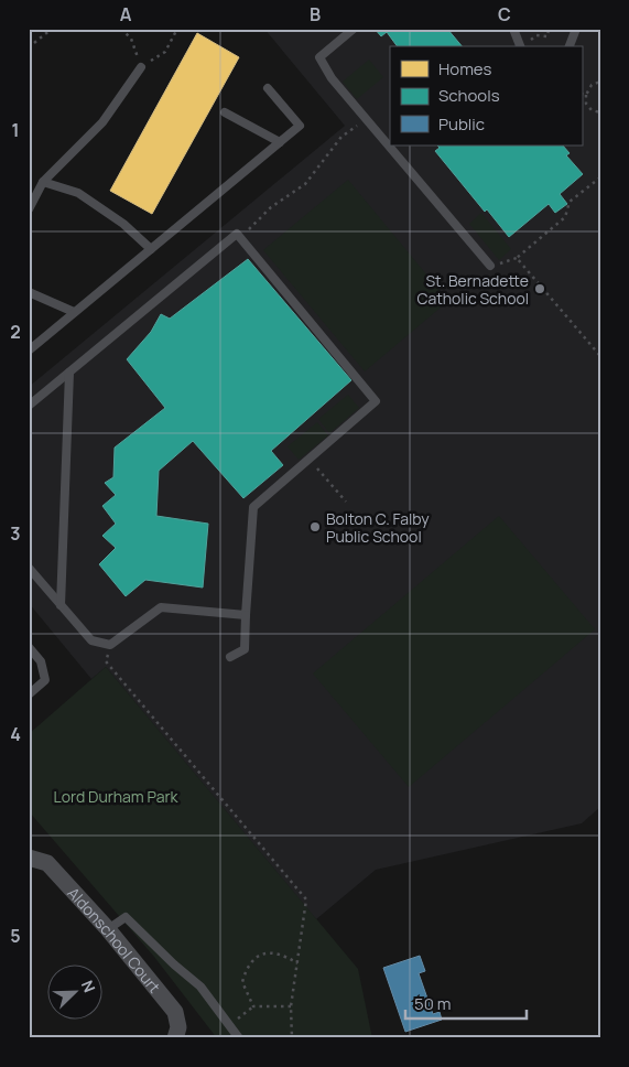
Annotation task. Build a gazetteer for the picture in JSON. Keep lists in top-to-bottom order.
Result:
{
  "streets": {
    "street": ["Aldonschool Court"]
  },
  "parks": ["Lord Durham Park"],
  "places": ["St. Bernadette Catholic School", "Bolton C. Falby Public School"],
  "legend": ["Homes", "Schools", "Public"],
  "scale_bar": "50 m",
  "north": "top right",
  "grid": {
    "columns": ["A", "B", "C"],
    "rows": [
      "1",
      "2",
      "3",
      "4",
      "5"
    ]
  }
}
